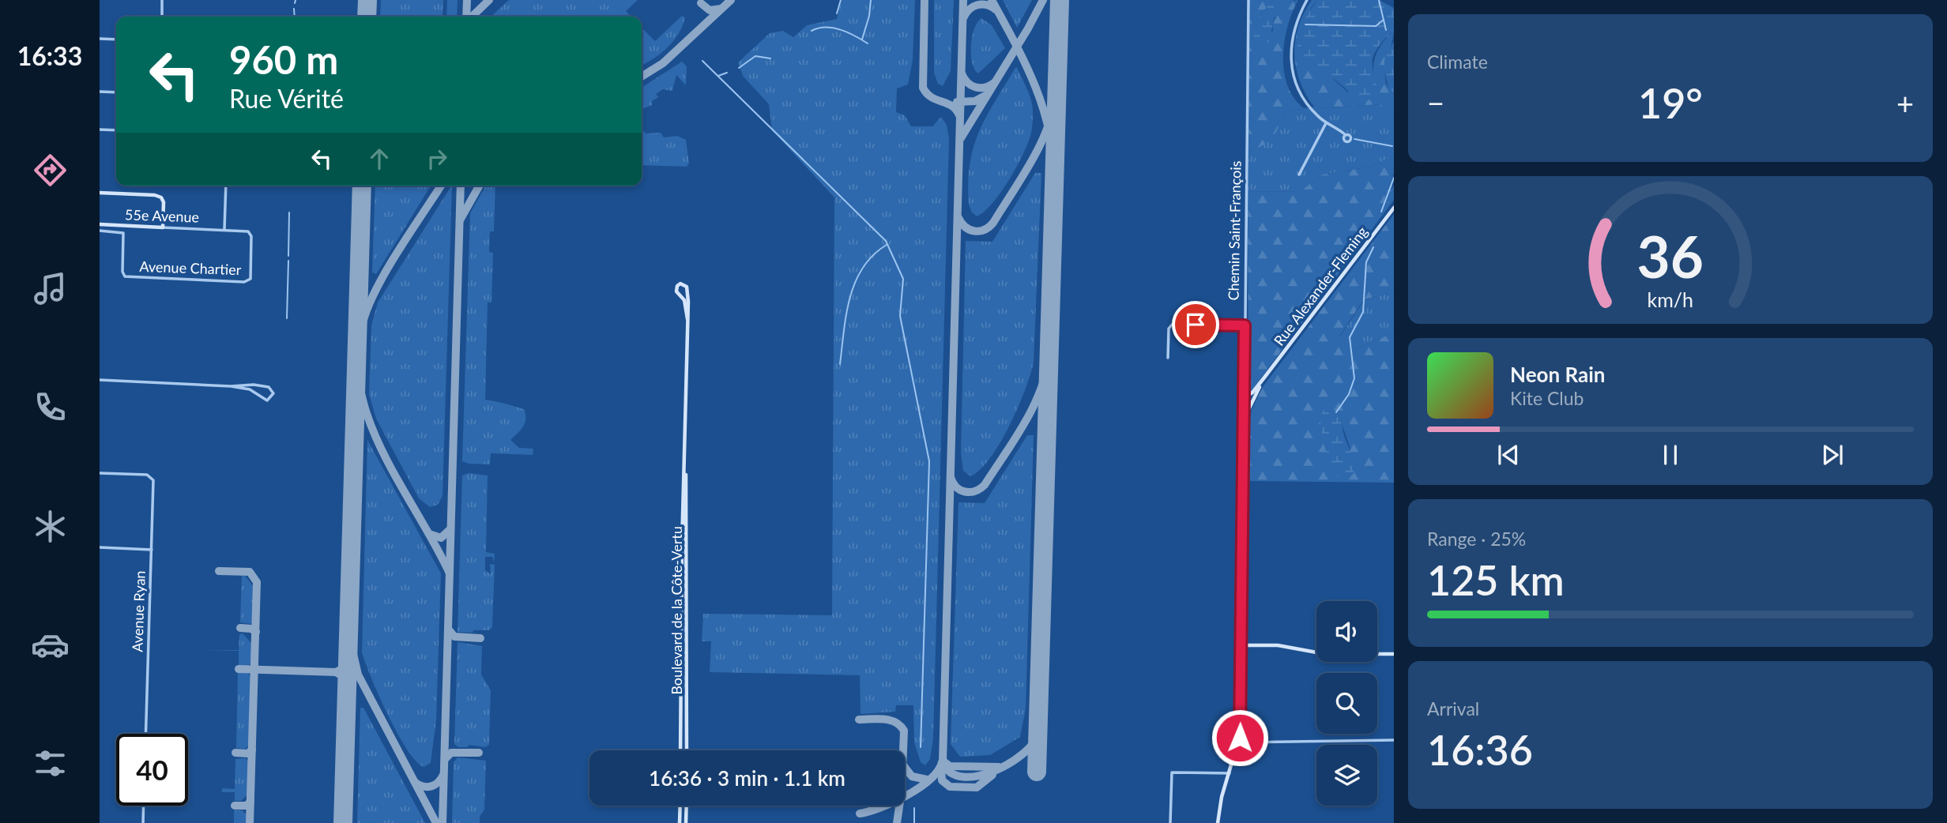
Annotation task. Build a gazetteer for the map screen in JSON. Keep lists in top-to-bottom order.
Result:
{
  "streets": {
    "street": [
      "55e Avenue",
      "Chemin Saint-François",
      "Avenue Chartier",
      "Rue Alexander-Fleming",
      "Boulevard de la Côte-Vertu",
      "Avenue Ryan"
    ]
  },
  "crossings": [
    ["55e Avenue", "Avenue Chartier"],
    ["Chemin Saint-François", "Rue Alexander-Fleming"]
  ],
  "page": {
    "tabs": "16:33",
    "tile": [
      "Climate",
      ["Range · 25%", "125 km"],
      ["Arrival", "16:36"]
    ],
    "turn": ["960 m", "Rue Vérité"],
    "heat": ["−", "19°", "+"],
    "song": ["Neon Rain", "Kite Club"],
    "limit": "40",
    "trip": "16:36 · 3 min · 1.1 km",
    "gauge": ["36", "km/h"]
  }
}
